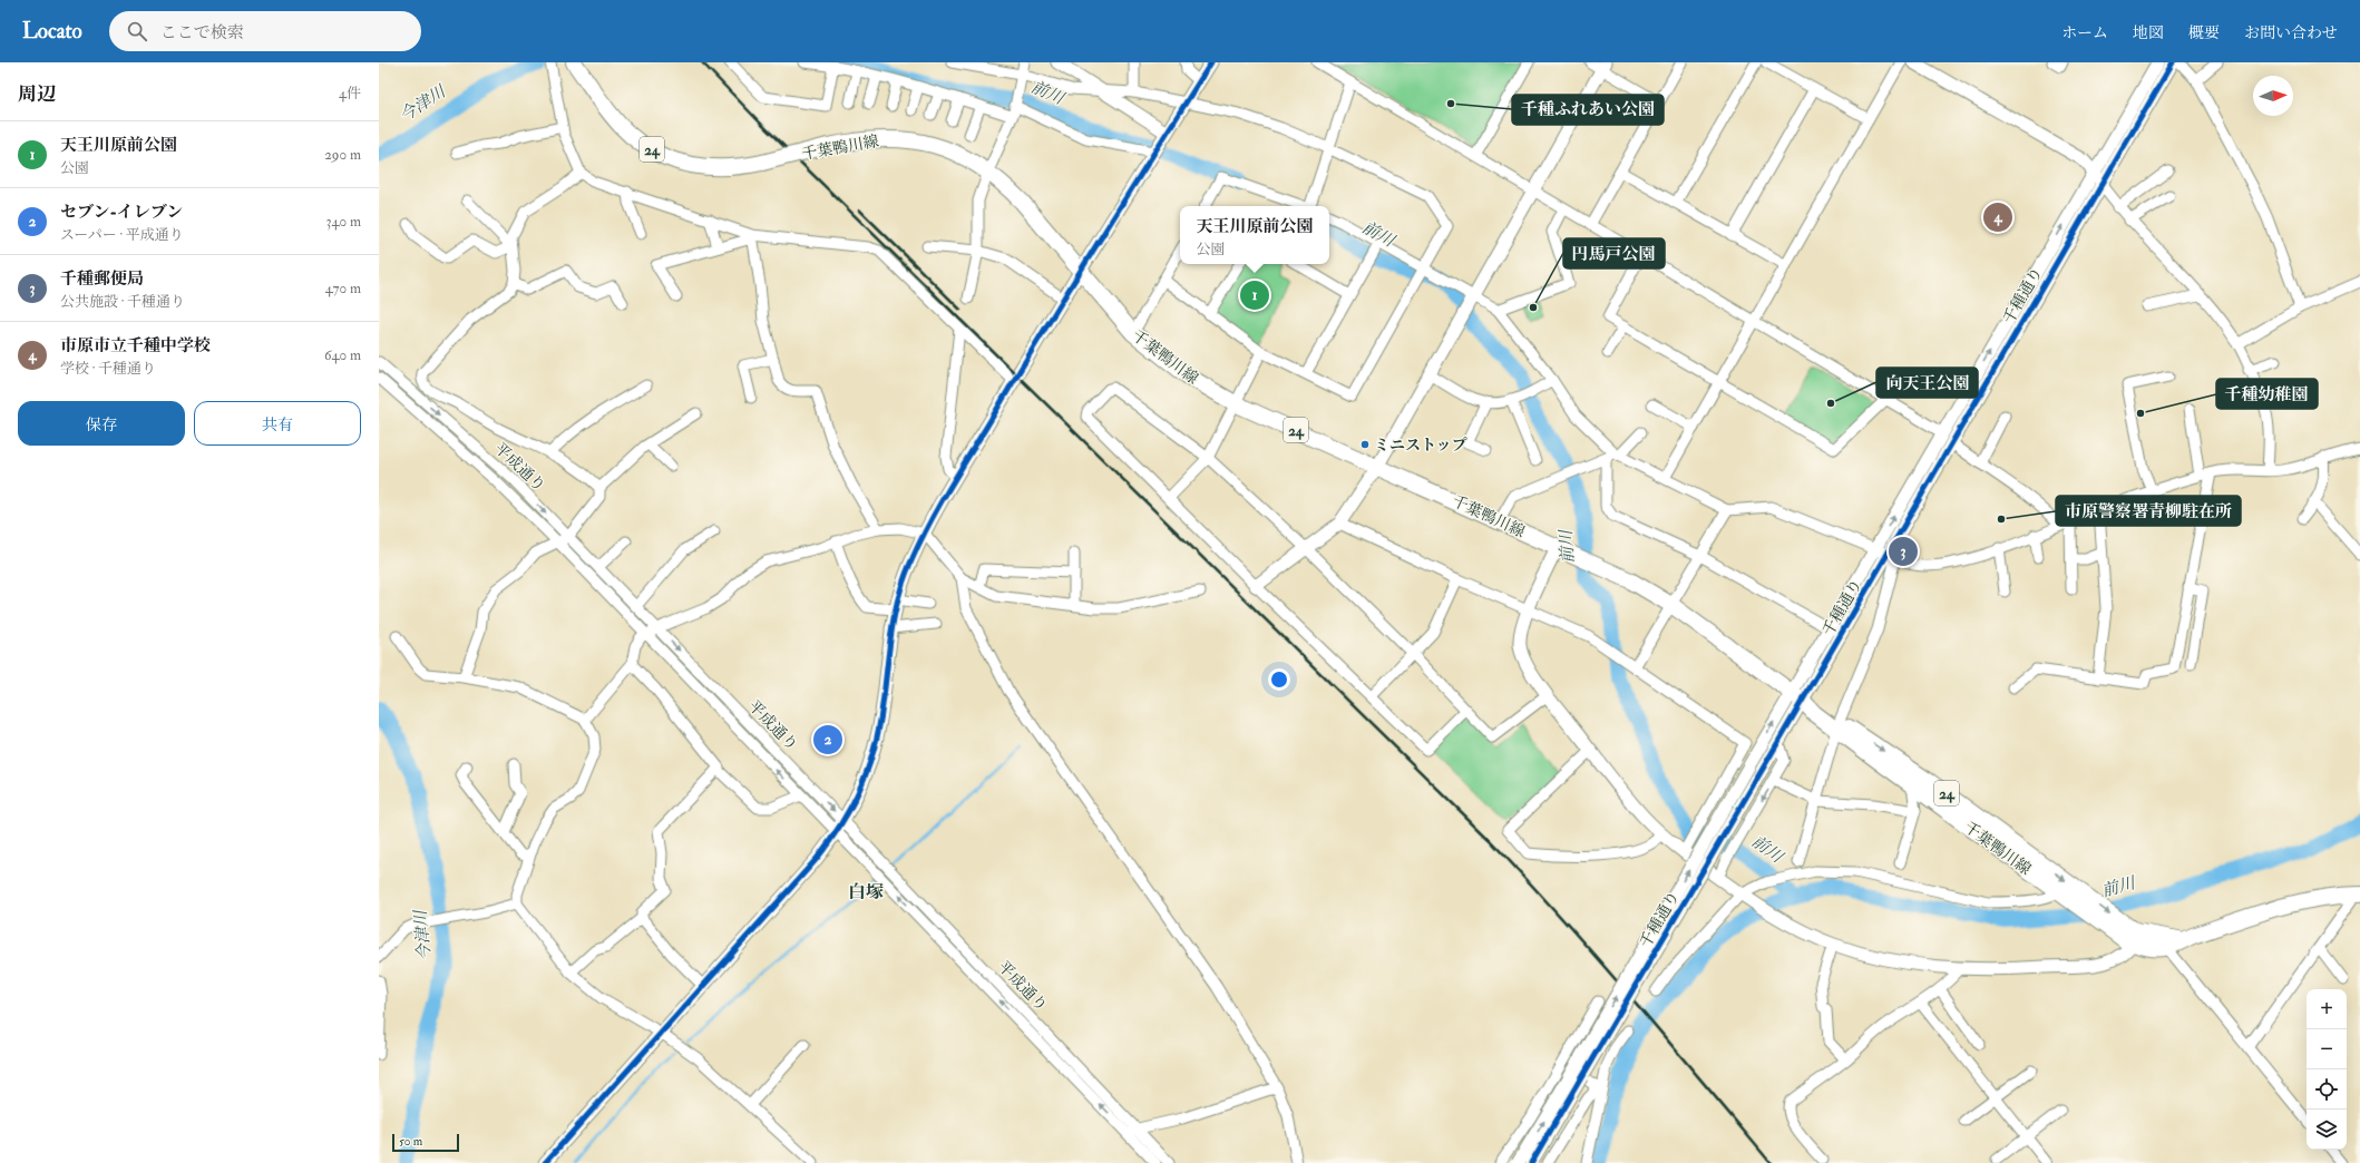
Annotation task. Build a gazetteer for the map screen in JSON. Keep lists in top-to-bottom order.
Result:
{
  "streets": {
    "main road": ["千葉鴨川線", "24"],
    "street": ["千種通り", "平成通り"]
  },
  "crossings": [
    ["千葉鴨川線", "千種通り"]
  ],
  "districts": ["白塚"],
  "water": ["前川", "今津川"],
  "places": [
    "千種ふれあい公園",
    "円馬戸公園",
    "向天王公園",
    "千種幼稚園",
    "ミニストップ",
    "市原警察署青柳駐在所"
  ],
  "scale_bar": "50 m",
  "north": "right",
  "page": {
    "header": "Locato",
    "search": "ここで検索",
    "nav": [
      "ホーム",
      "地図",
      "概要",
      "お問い合わせ"
    ],
    "heading": ["周辺", "4件"],
    "list": [
      {
        "mark": "1",
        "name": "天王川原前公園",
        "note": "公園",
        "value": "290 m"
      },
      {
        "mark": "2",
        "name": "セブン-イレブン",
        "note": "スーパー · 平成通り",
        "value": "340 m"
      },
      {
        "mark": "3",
        "name": "千種郵便局",
        "note": "公共施設 · 千種通り",
        "value": "470 m"
      },
      {
        "mark": "4",
        "name": "市原市立千種中学校",
        "note": "学校 · 千種通り",
        "value": "640 m"
      }
    ],
    "pins": [
      "4",
      "1",
      "3",
      "2"
    ],
    "popup": ["天王川原前公園", "公園"],
    "buttons": ["保存", "共有"],
    "map_buttons": ["+", "−"],
    "scale": "50 m"
  }
}
